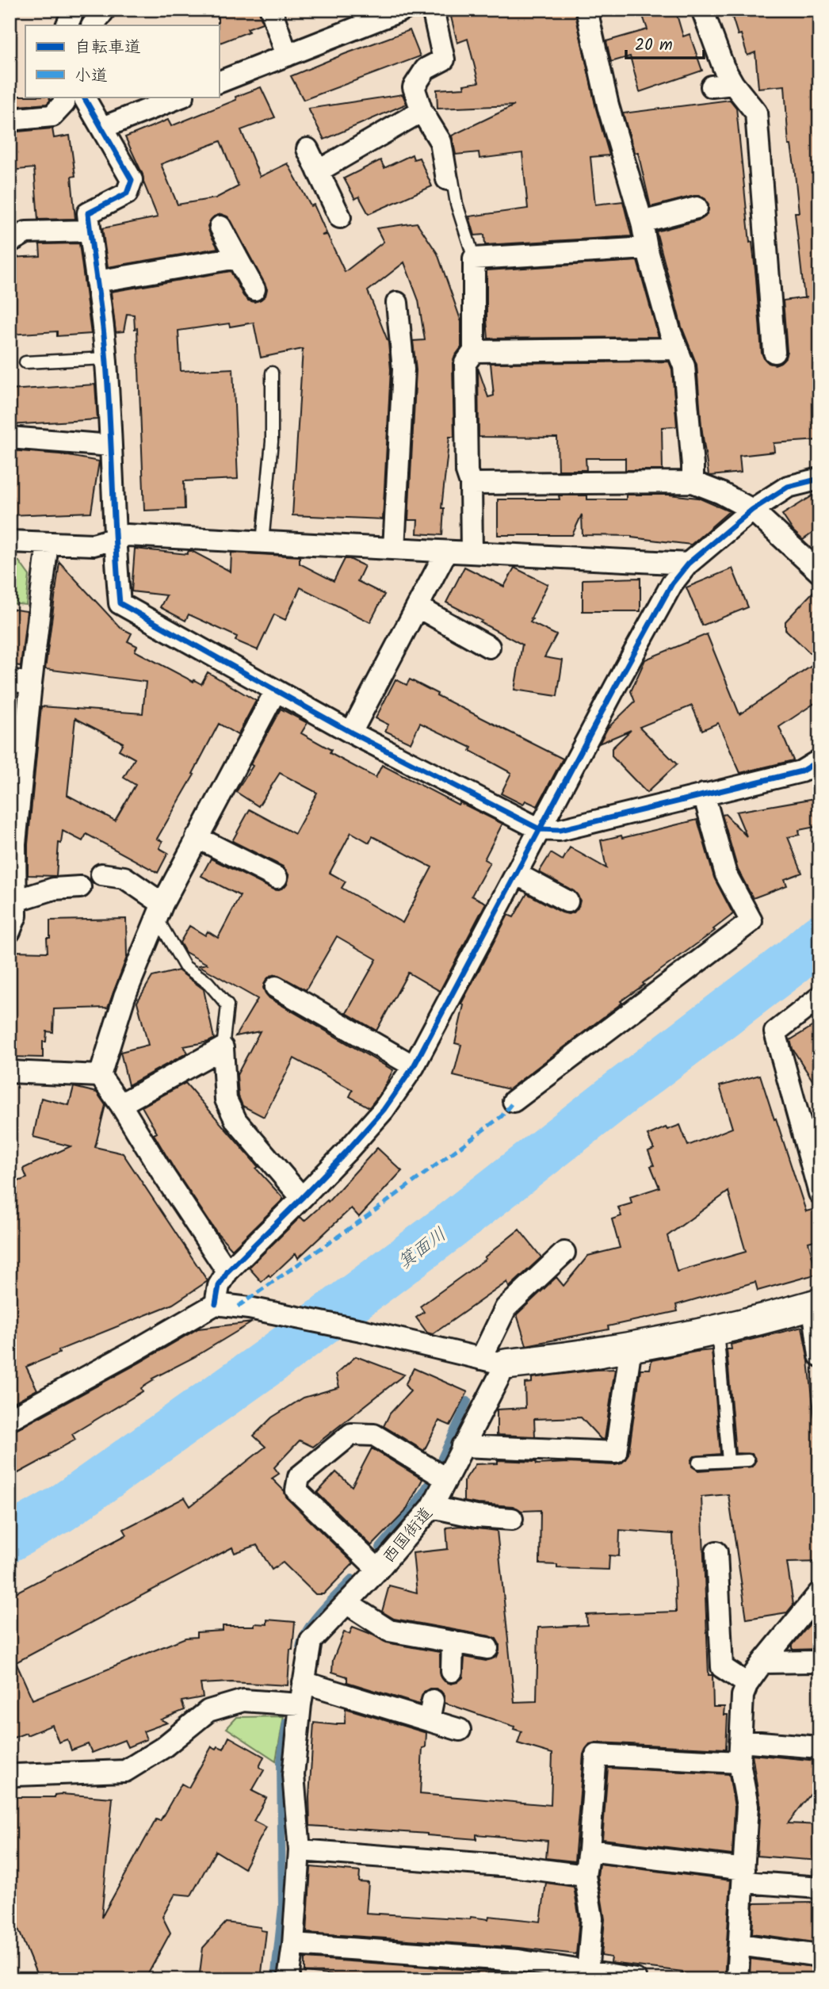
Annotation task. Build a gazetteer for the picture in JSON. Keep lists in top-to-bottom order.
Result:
{
  "streets": {
    "street": ["西国街道"]
  },
  "water": ["箕面川"],
  "legend": ["自転車道", "小道"],
  "scale_bar": "20 m"
}
